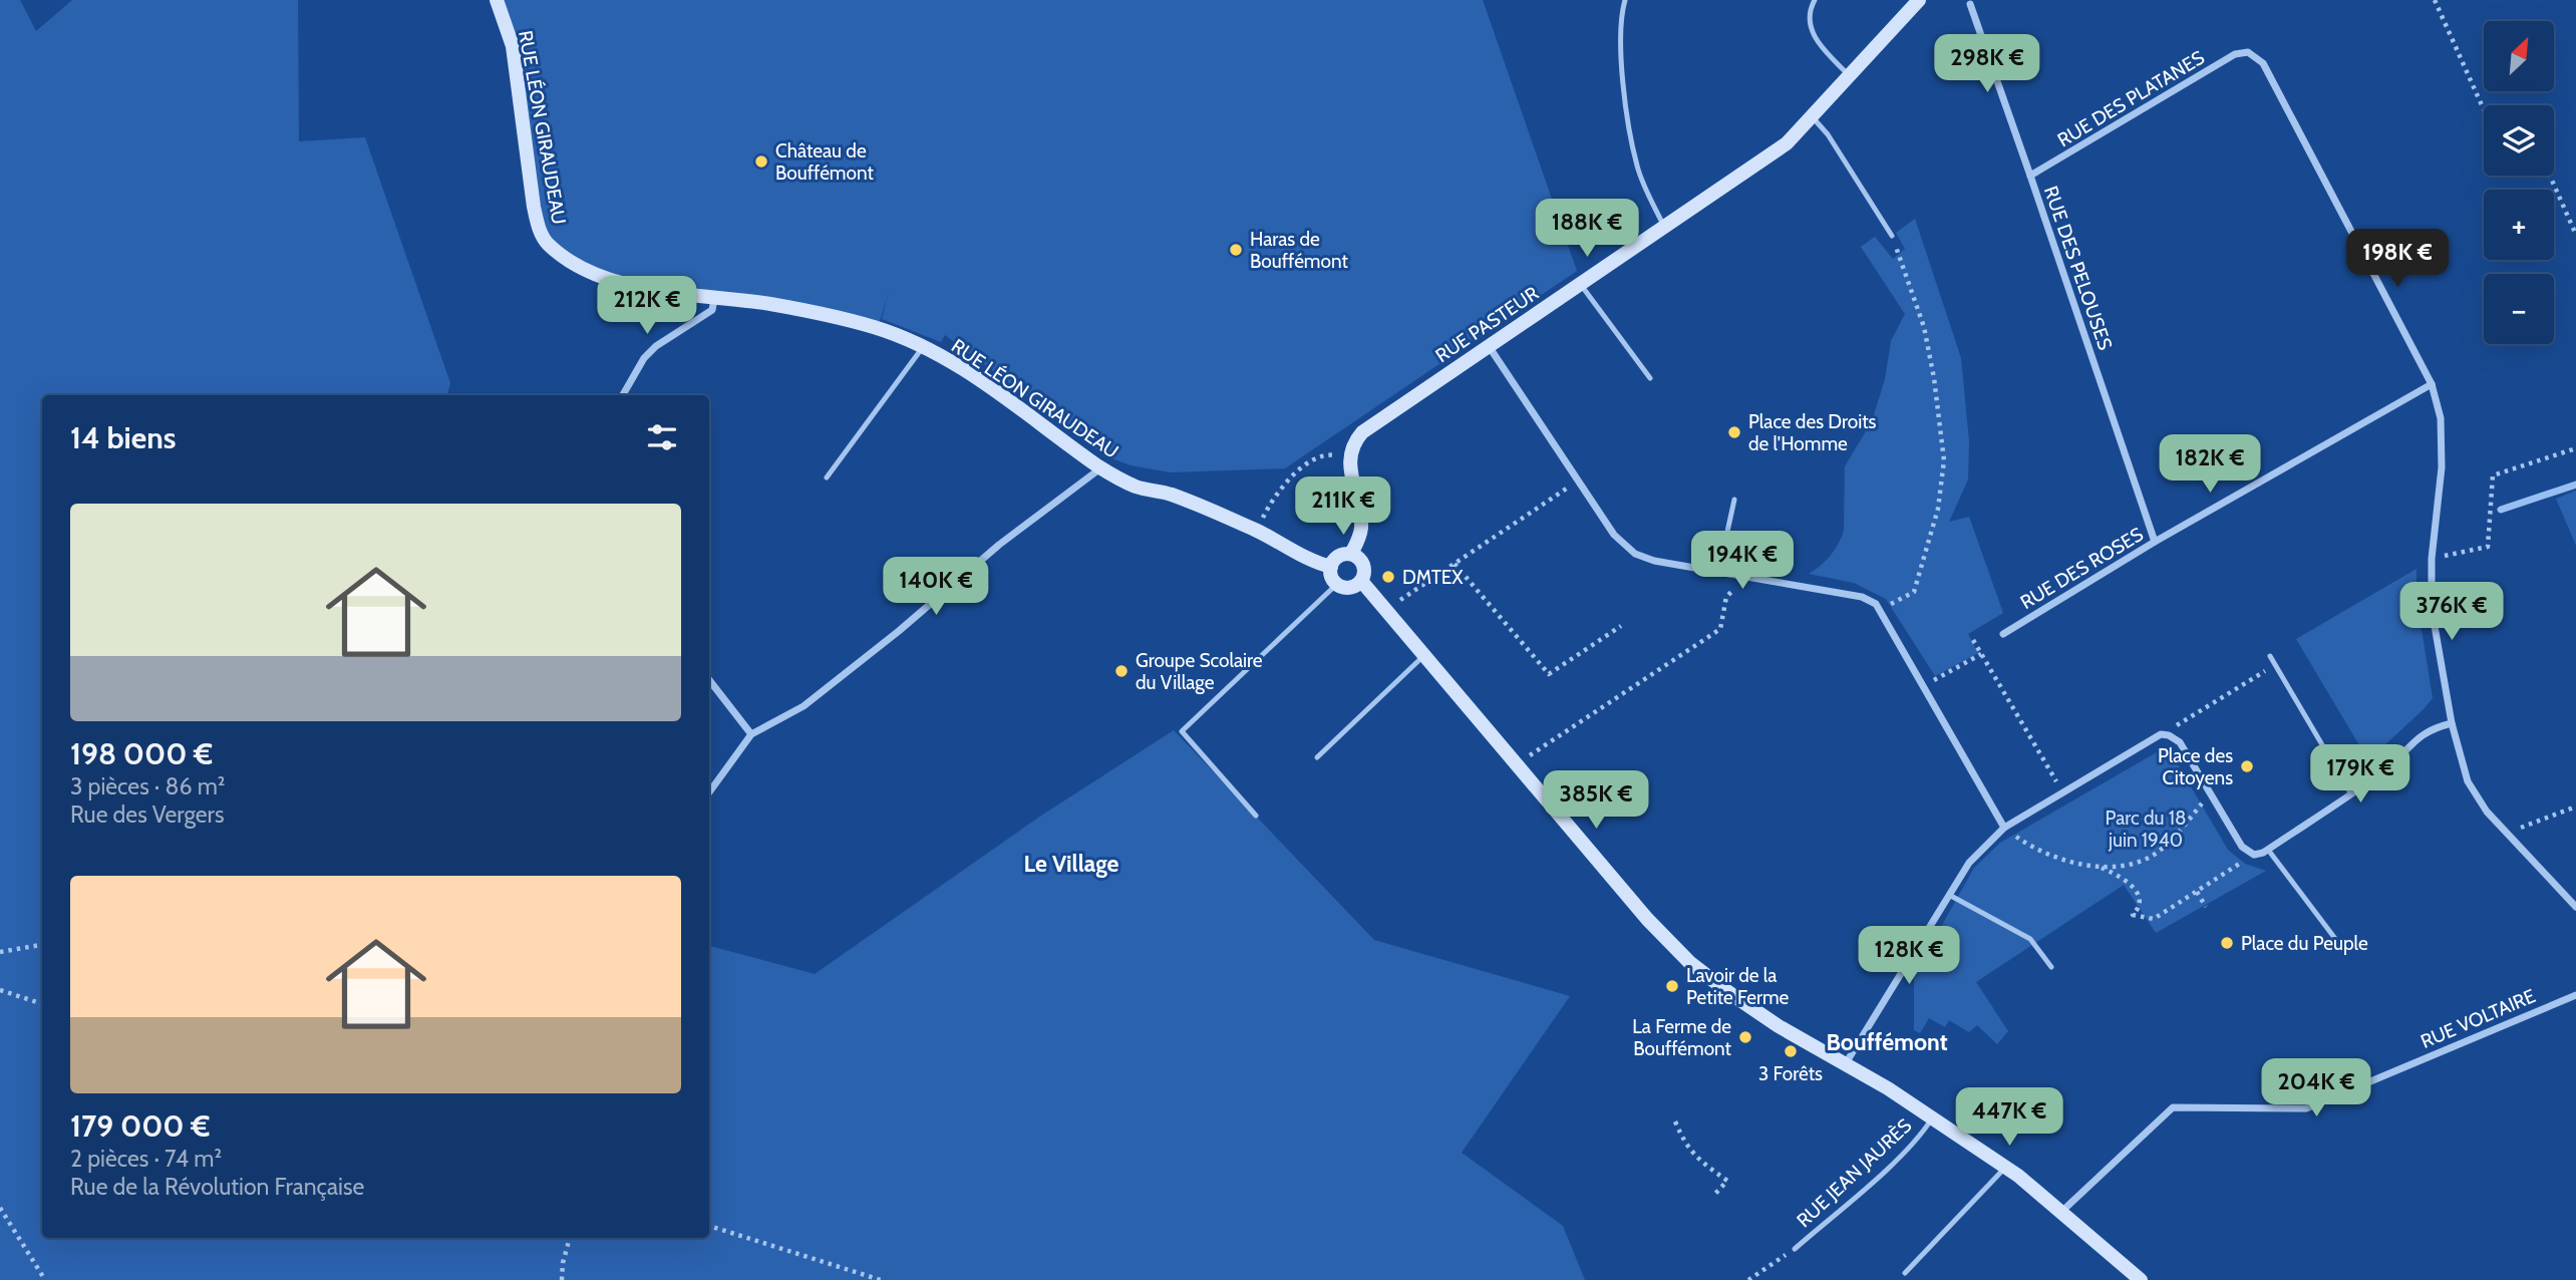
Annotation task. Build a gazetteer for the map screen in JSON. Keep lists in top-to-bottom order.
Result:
{
  "streets": {
    "street": [
      "RUE DES PLATANES",
      "RUE LÉON GIRAUDEAU",
      "RUE DES PELOUSES",
      "RUE PASTEUR",
      "RUE DES ROSES",
      "RUE VOLTAIRE"
    ],
    "lane": ["RUE JEAN JAURÈS"]
  },
  "crossings": [
    ["RUE DES PLATANES", "RUE DES PELOUSES"],
    ["RUE DES PLATANES", "RUE DES ROSES"],
    ["RUE DES PELOUSES", "RUE DES ROSES"]
  ],
  "districts": ["Le Village", "Bouffémont"],
  "parks": ["Parc du 18 juin 1940"],
  "places": [
    "Château de Bouffémont",
    "Haras de Bouffémont",
    "Place des Droits de l'Homme",
    "DMTEX",
    "Groupe Scolaire du Village",
    "Place des Citoyens",
    "Place du Peuple",
    "Lavoir de la Petite Ferme",
    "La Ferme de Bouffémont",
    "3 Forêts"
  ],
  "north": "top right",
  "page": {
    "map_buttons": ["+", "−"],
    "price": [
      "298K €",
      "188K €",
      "198K €",
      "212K €",
      "182K €",
      "211K €",
      "194K €",
      "140K €",
      "376K €",
      "179K €",
      "385K €",
      "128K €",
      "204K €",
      "447K €"
    ],
    "heading": "14 biens",
    "list": [
      {
        "name": "198 000 €",
        "note": "3 pièces · 86 m² · Rue des Vergers"
      },
      {
        "name": "179 000 €",
        "note": "2 pièces · 74 m² · Rue de la Révolution Française"
      }
    ]
  }
}
